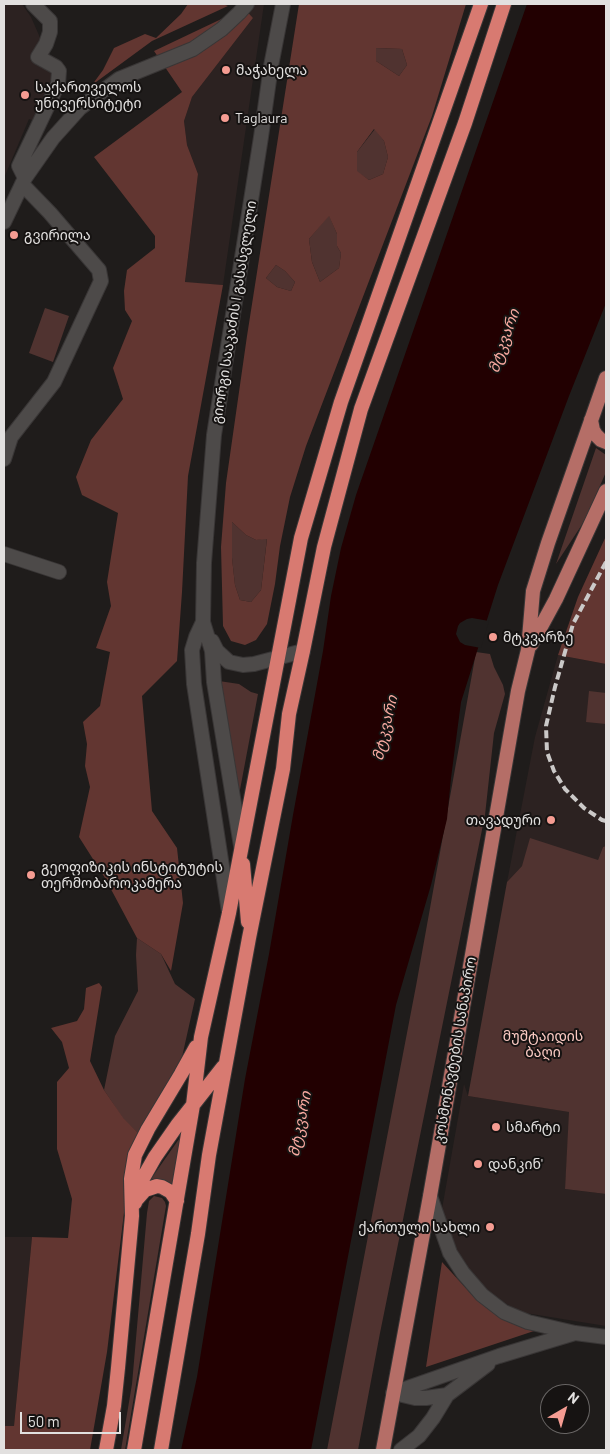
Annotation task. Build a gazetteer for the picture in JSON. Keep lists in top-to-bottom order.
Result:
{
  "streets": {
    "main road": ["გიორგი სააკაძის I გასასვლელი", "კოსმონავტების სანაპირო"]
  },
  "water": ["მტკვარი"],
  "parks": ["მუშტაიდის ბაღი"],
  "places": [
    "მაჭახელა",
    "საქართველოს უნივერსიტეტი",
    "Taglaura",
    "გვირილა",
    "მტკვარზე",
    "თავადური",
    "გეოფიზიკის ინსტიტუტის თერმობაროკამერა",
    "სმარტი",
    "დანკინ'",
    "ქართული სახლი"
  ],
  "scale_bar": "50 m",
  "north": "top right"
}
